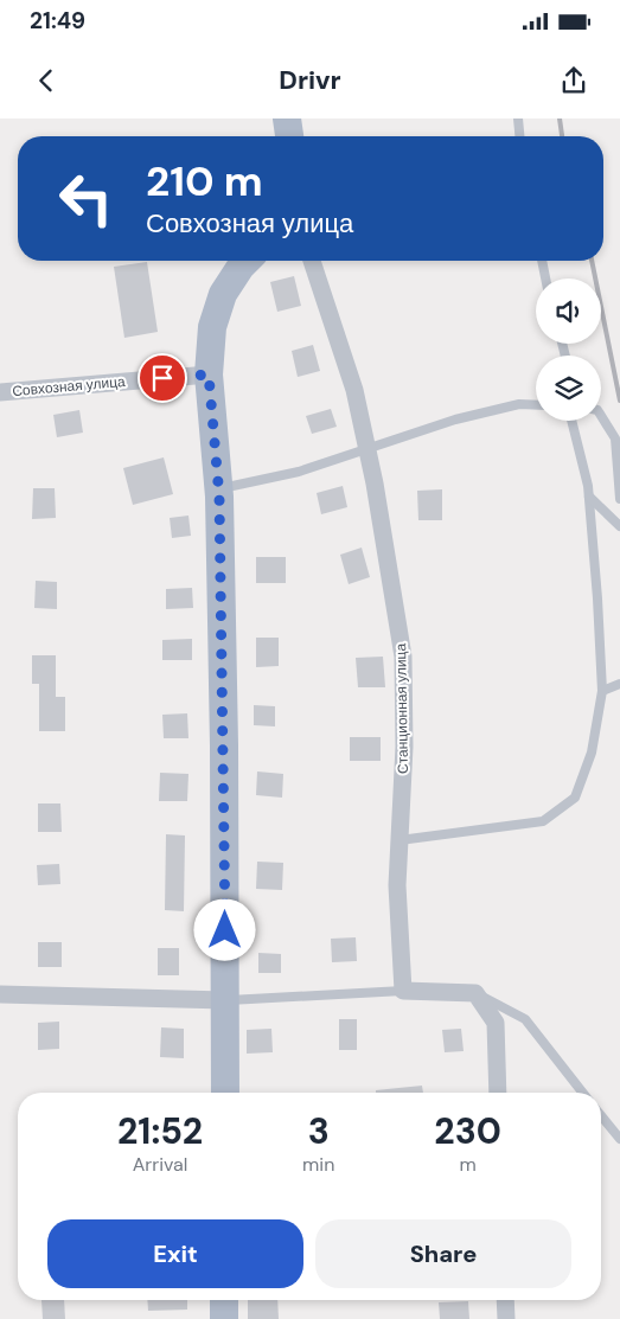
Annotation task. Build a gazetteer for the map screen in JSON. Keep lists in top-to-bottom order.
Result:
{
  "streets": {
    "street": ["Совхозная улица", "Станционная улица"]
  },
  "page": {
    "status": "21:49",
    "header": "Drivr",
    "turn": ["210 m", "Совхозная улица"],
    "eta": [
      "21:52",
      "Arrival",
      "3",
      "min",
      "230",
      "m"
    ],
    "buttons": ["Exit", "Share"]
  }
}
